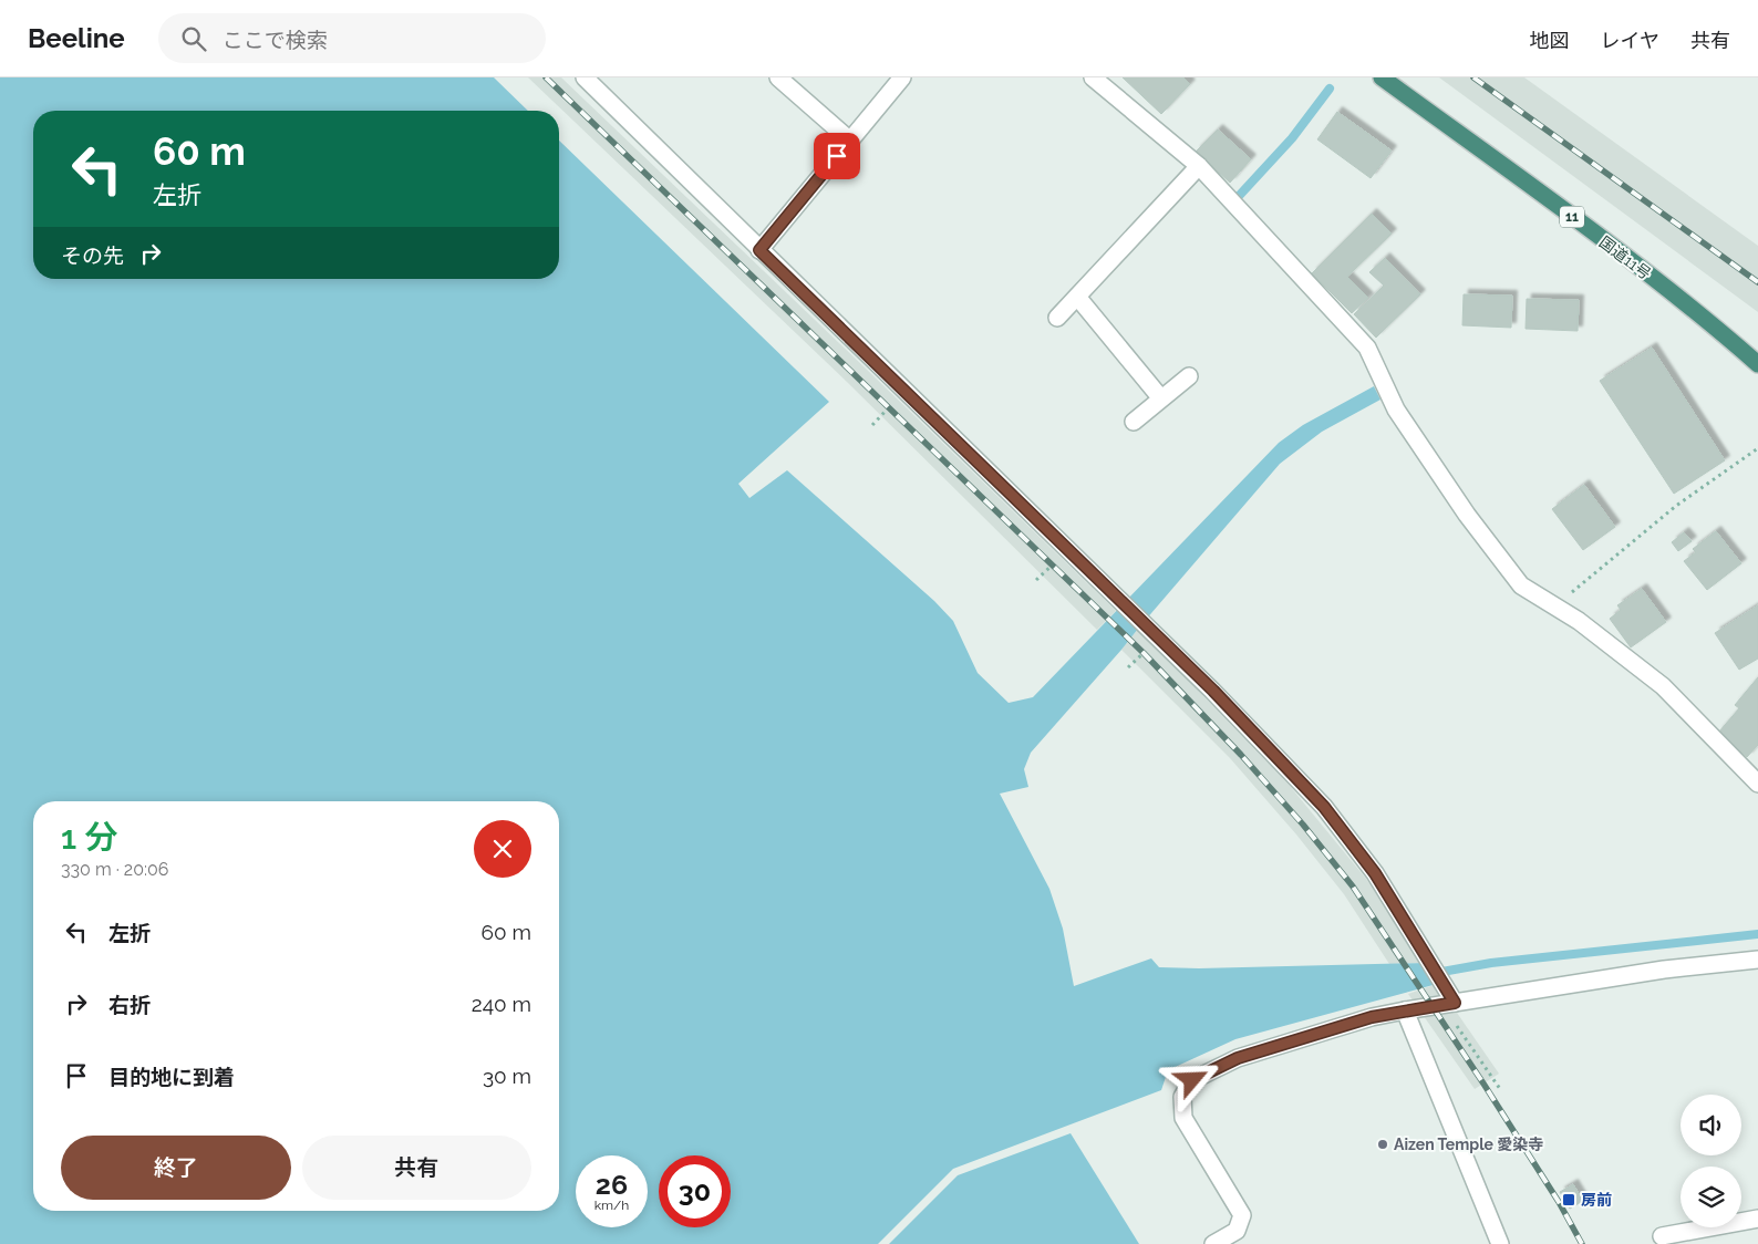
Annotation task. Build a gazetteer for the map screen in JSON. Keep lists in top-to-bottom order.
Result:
{
  "streets": {
    "highway": ["11", "国道11号"]
  },
  "places": {
    "other": ["Aizen Temple 愛染寺"],
    "transit": ["房前"]
  },
  "page": {
    "header": "Beeline",
    "search": "ここで検索",
    "nav": ["地図", "レイヤ", "共有"],
    "turn": ["60 m", "左折"],
    "then": "その先",
    "heading": ["1 分", "330 m · 20:06"],
    "list": [
      {
        "name": "左折",
        "value": "60 m"
      },
      {
        "name": "右折",
        "value": "240 m"
      },
      {
        "name": "目的地に到着",
        "value": "30 m"
      }
    ],
    "buttons": ["終了", "共有"],
    "speed": "26 km/h",
    "limit": "30"
  }
}
